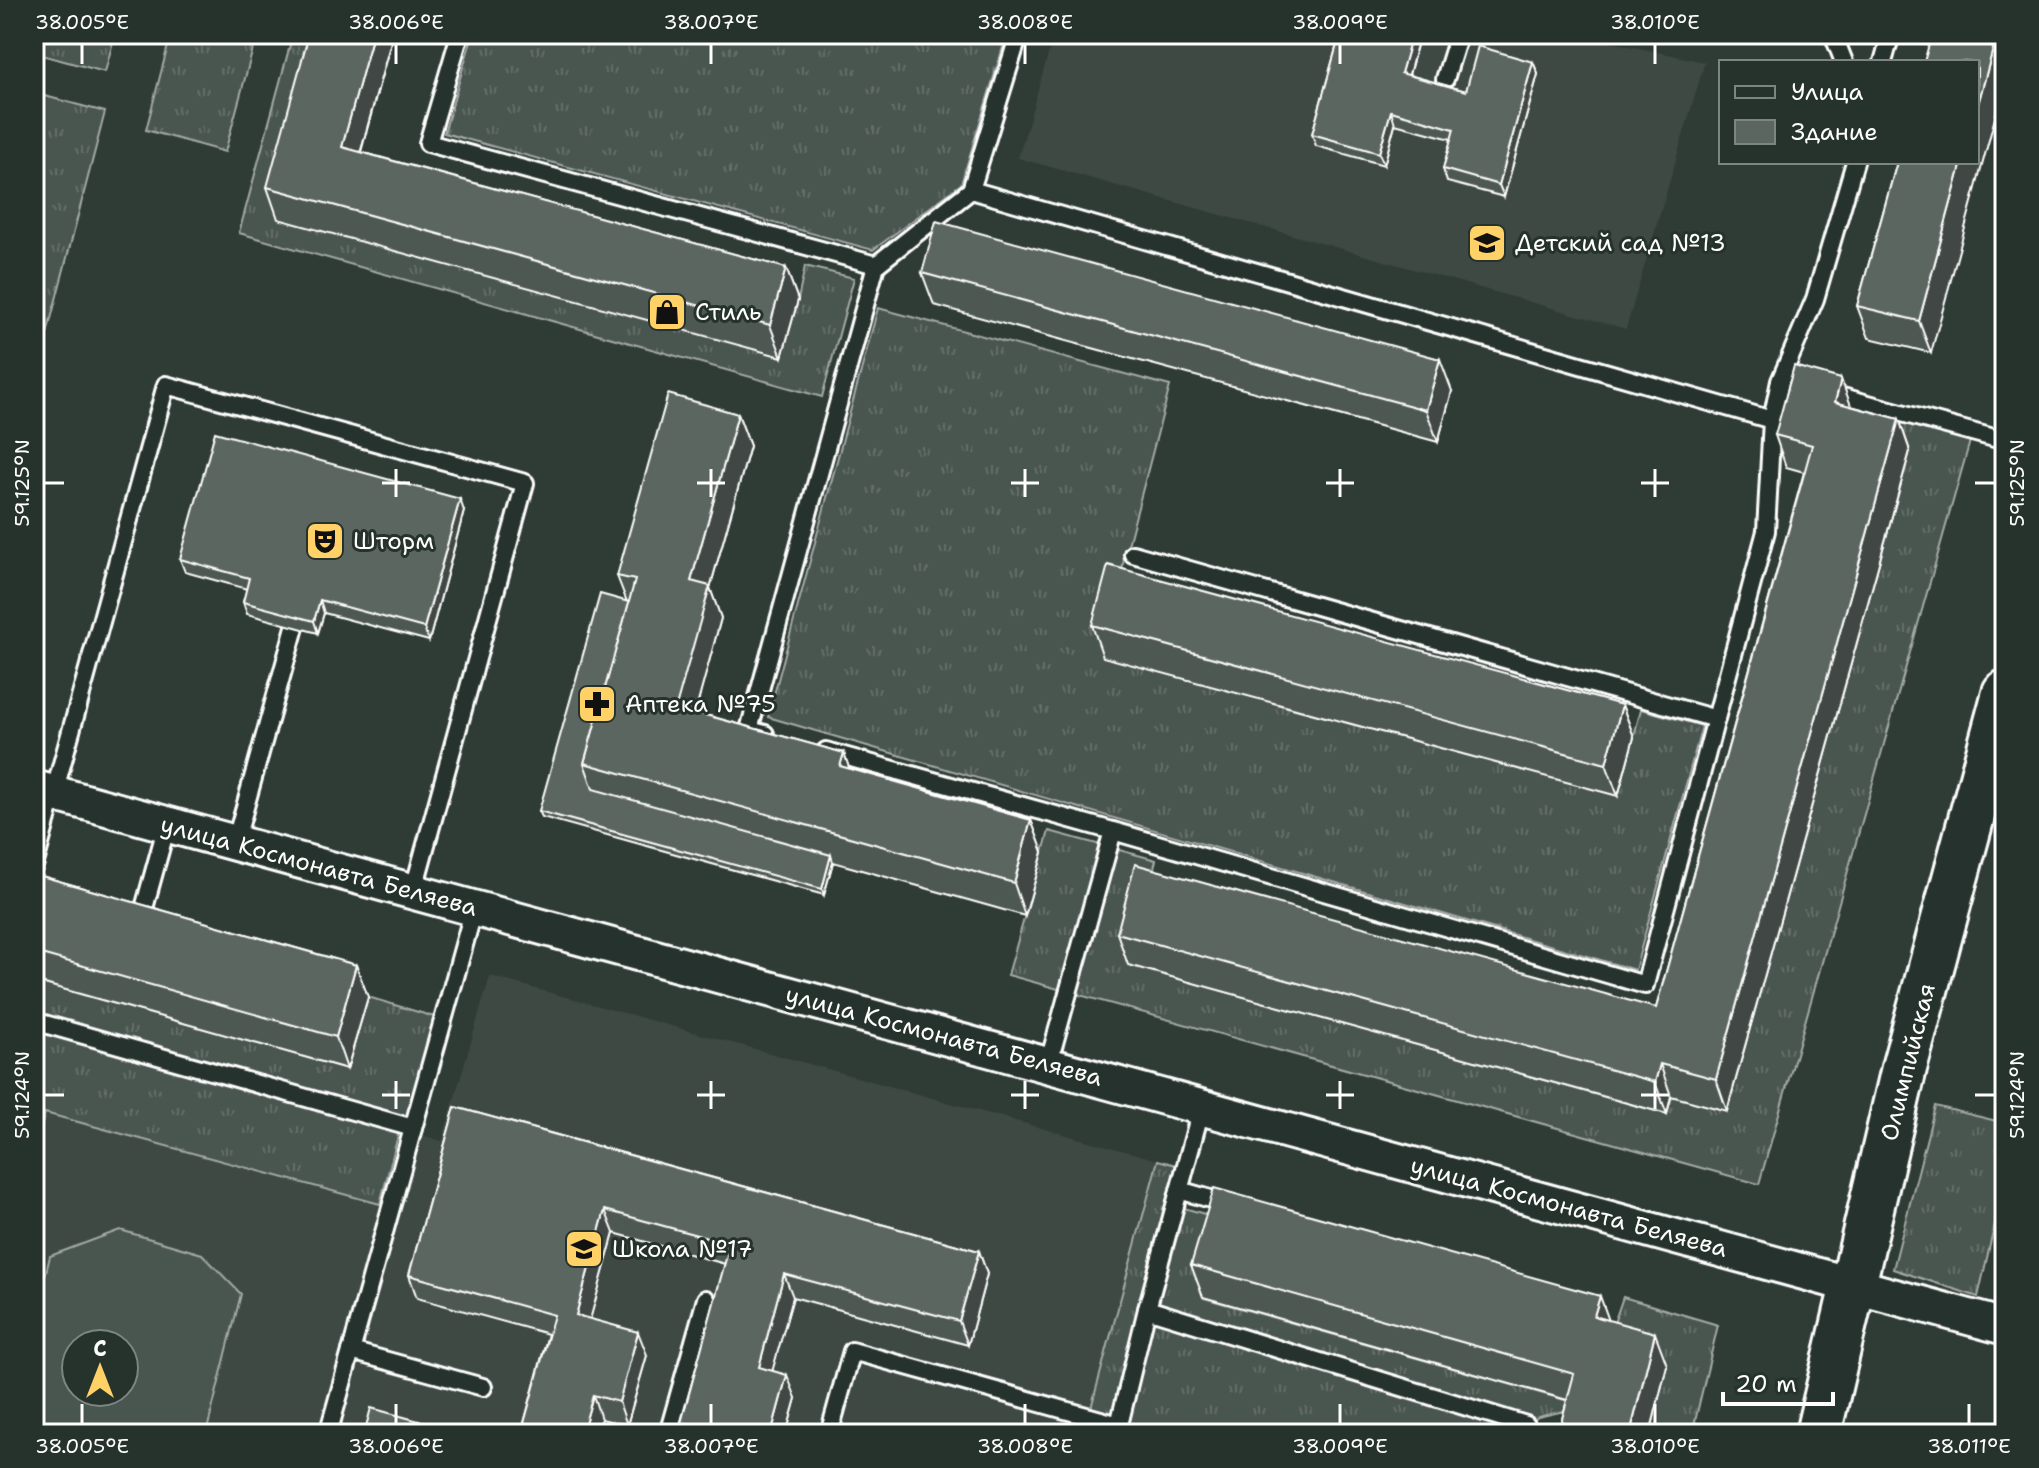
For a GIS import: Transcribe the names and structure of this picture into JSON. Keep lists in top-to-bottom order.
{
  "streets": {
    "main road": ["Олимпийская"],
    "street": ["улица Космонавта Беляева"]
  },
  "crossings": [
    ["улица Космонавта Беляева", "Олимпийская"]
  ],
  "places": {
    "school or university": ["Детский сад №13", "Школа №17"],
    "shop": ["Стиль"],
    "theatre": ["Шторм"],
    "pharmacy": ["Аптека №75"]
  },
  "legend": ["Улица", "Здание"],
  "scale_bar": "20 m",
  "north": "top",
  "coordinates": [
    "38.005°E",
    "38.006°E",
    "38.007°E",
    "38.008°E",
    "38.009°E",
    "38.010°E",
    "59.125°N",
    "59.124°N",
    "38.011°E"
  ]
}
